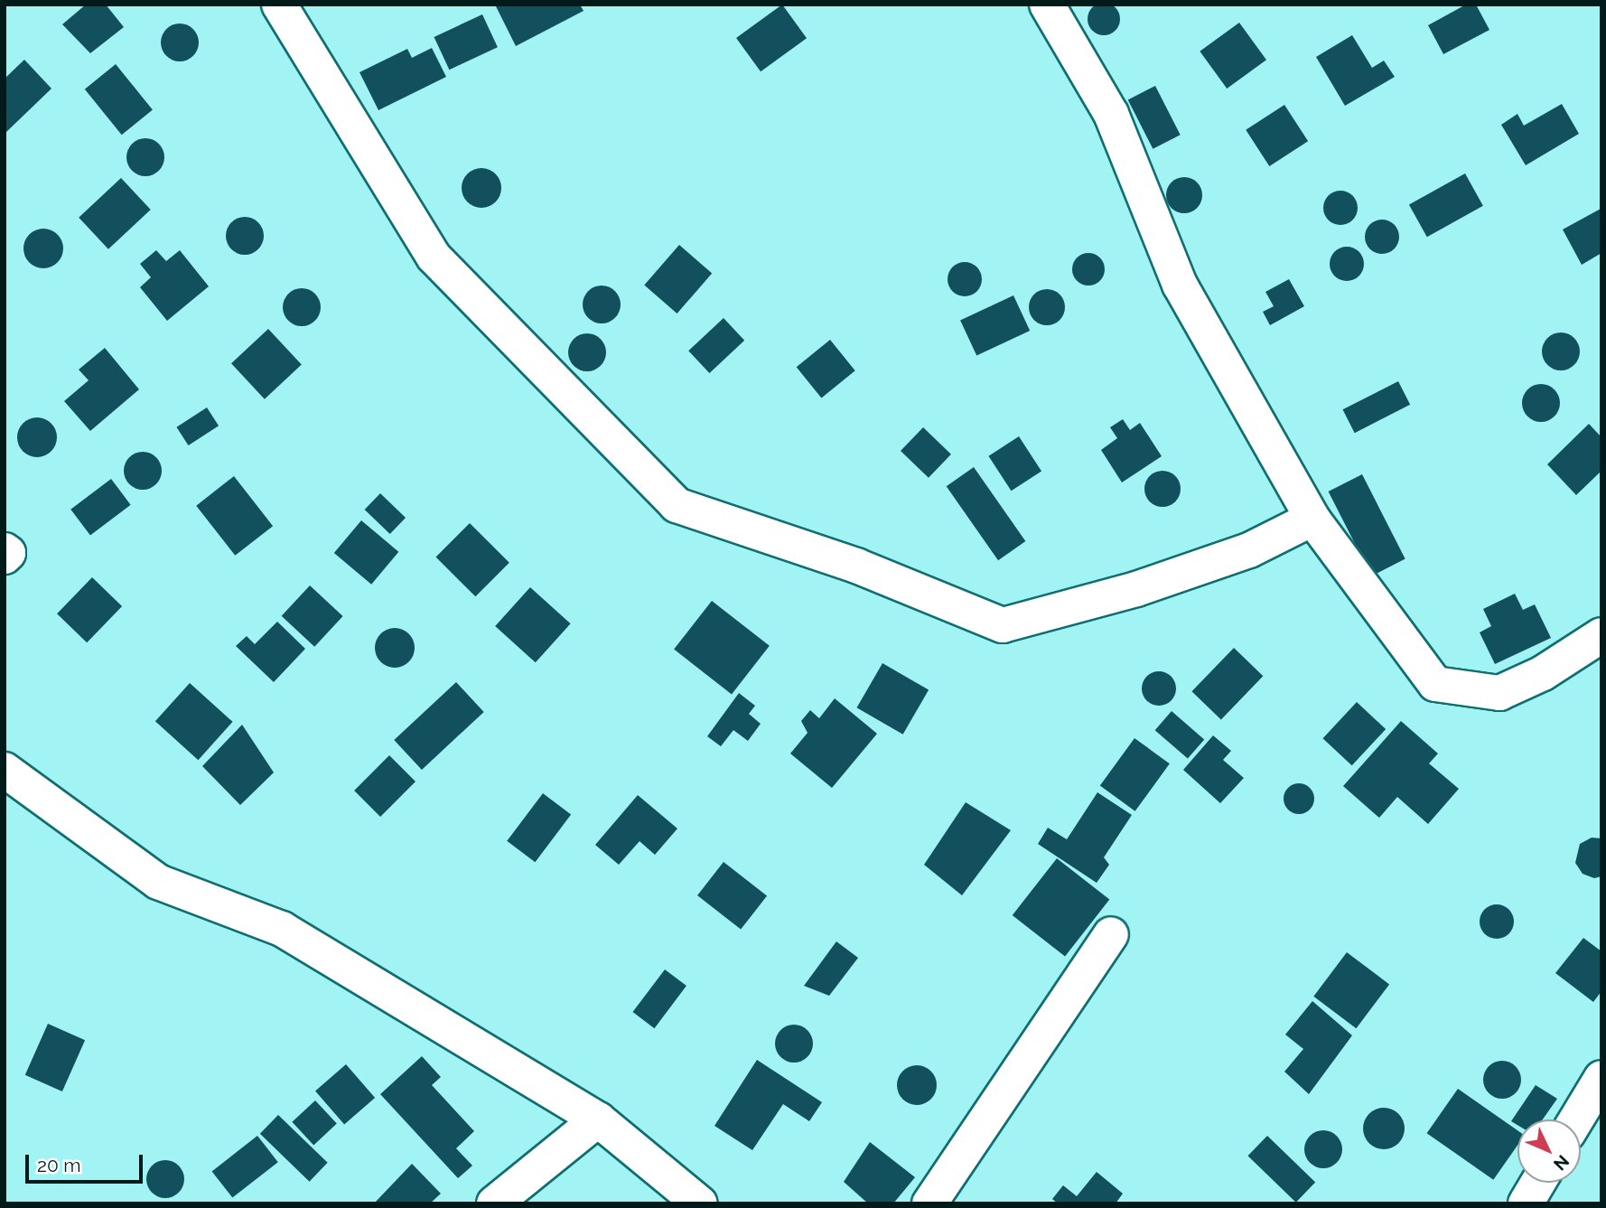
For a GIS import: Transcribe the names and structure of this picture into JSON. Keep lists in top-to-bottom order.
{
  "scale_bar": "20 m",
  "north": "bottom right"
}
